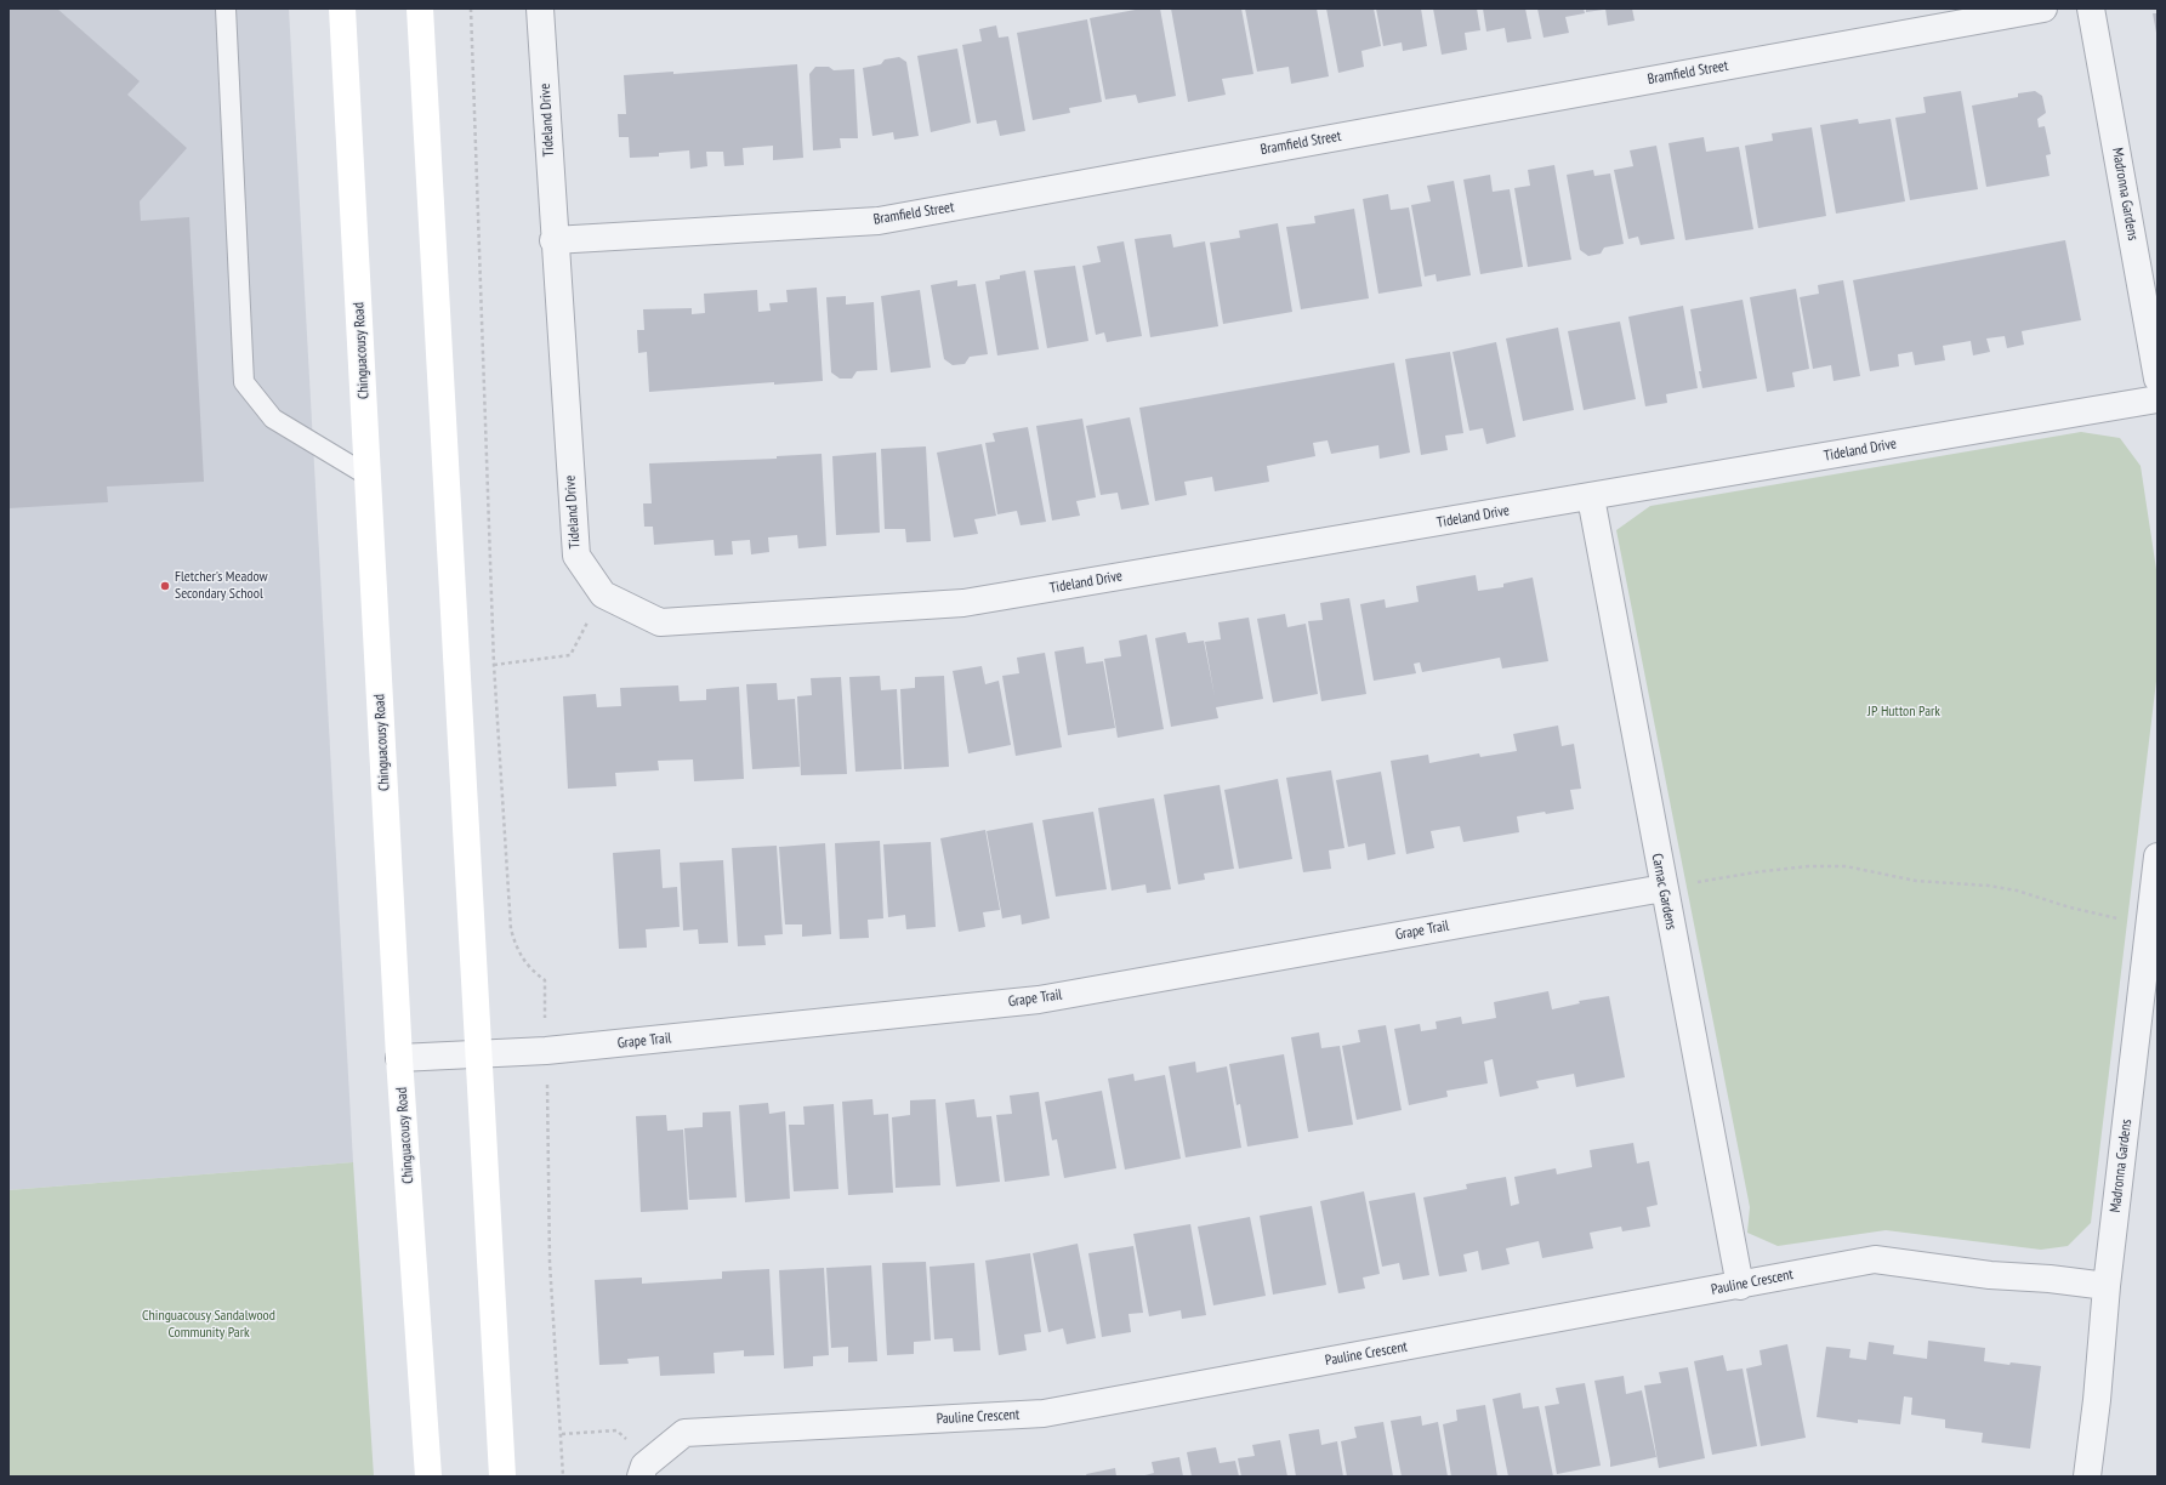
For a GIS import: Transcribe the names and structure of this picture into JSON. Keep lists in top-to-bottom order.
{
  "streets": {
    "main road": ["Chinguacousy Road"],
    "street": [
      "Bramfield Street",
      "Tideland Drive",
      "Madronna Gardens",
      "Carnac Gardens",
      "Grape Trail",
      "Pauline Crescent"
    ]
  },
  "crossings": [
    ["Bramfield Street", "Tideland Drive"],
    ["Tideland Drive", "Carnac Gardens"],
    ["Madronna Gardens", "Pauline Crescent"],
    ["Chinguacousy Road", "Grape Trail"],
    ["Carnac Gardens", "Grape Trail"],
    ["Carnac Gardens", "Pauline Crescent"]
  ],
  "parks": ["JP Hutton Park", "Chinguacousy Sandalwood Community Park"],
  "places": ["Fletcher's Meadow Secondary School"]
}
